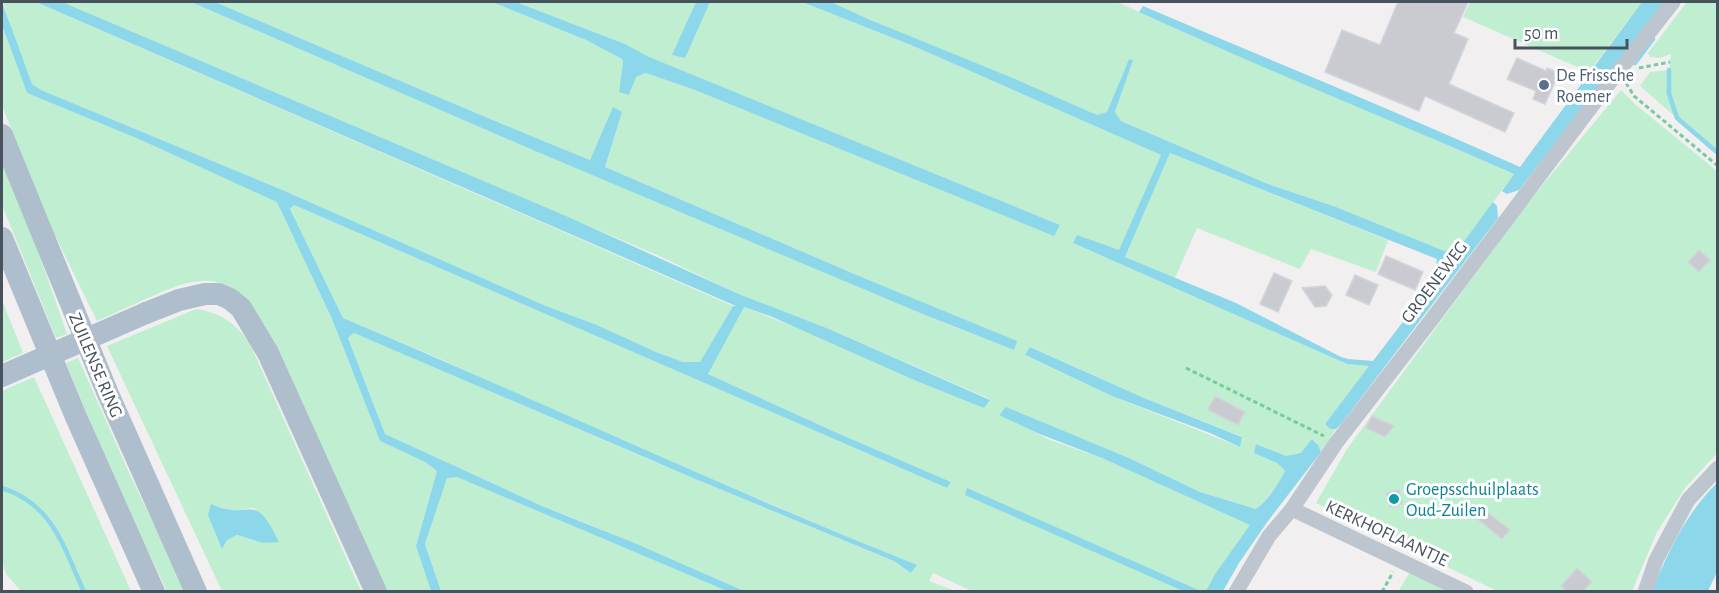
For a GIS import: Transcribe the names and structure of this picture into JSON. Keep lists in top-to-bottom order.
{
  "streets": {
    "main road": ["ZUILENSE RING"],
    "street": ["GROENEWEG", "KERKHOFLAANTJE"]
  },
  "crossings": [
    ["GROENEWEG", "KERKHOFLAANTJE"]
  ],
  "places": ["De Frissche Roemer", "Groepsschuilplaats Oud-Zuilen"],
  "scale_bar": "50 m"
}
